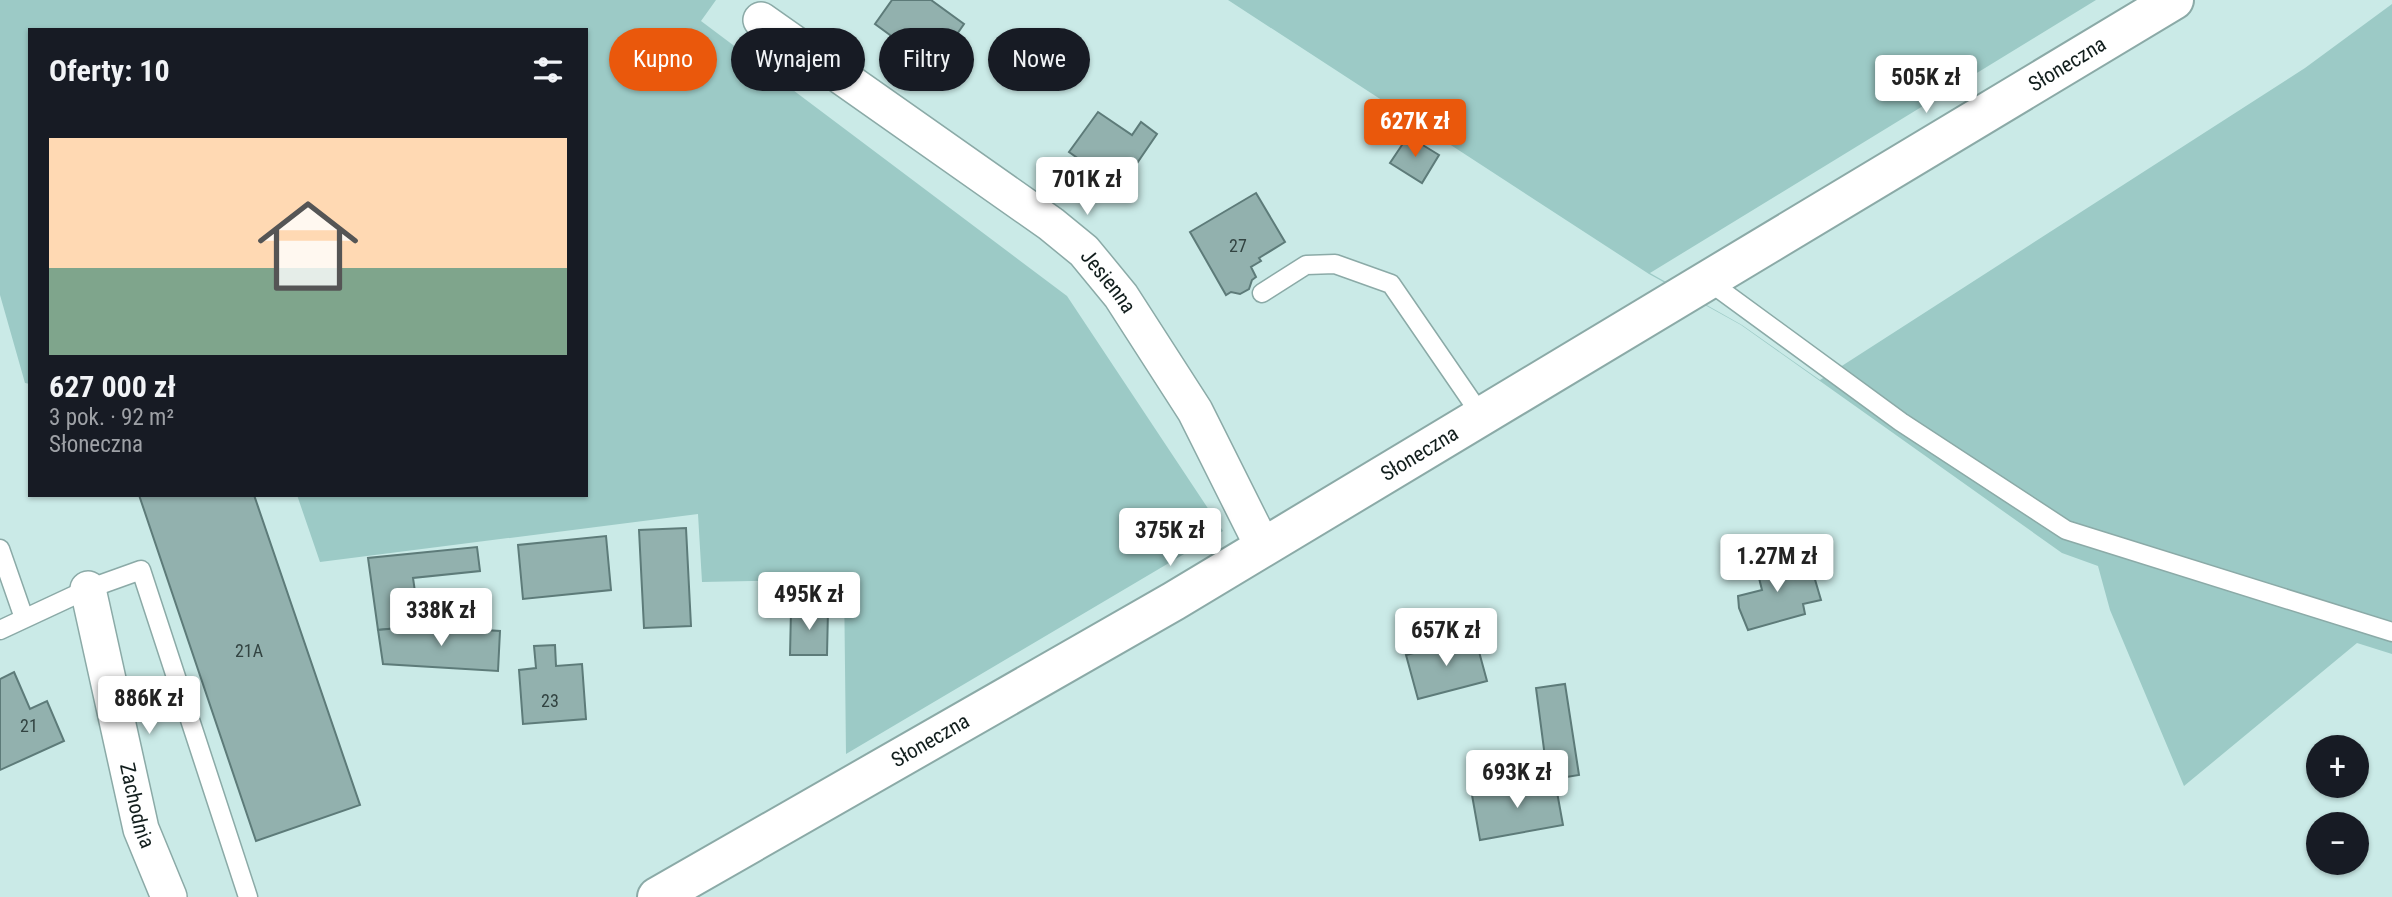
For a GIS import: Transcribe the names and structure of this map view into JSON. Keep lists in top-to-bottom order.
{
  "streets": {
    "street": ["Słoneczna", "Jesienna", "Zachodnia"]
  },
  "crossings": [
    ["Słoneczna", "Jesienna"]
  ],
  "house_numbers": [
    "27",
    "21A",
    "23",
    "21"
  ],
  "page": {
    "chip": [
      "Kupno",
      "Wynajem",
      "Filtry",
      "Nowe"
    ],
    "heading": "Oferty: 10",
    "price": [
      "505K zł",
      "627K zł",
      "701K zł",
      "375K zł",
      "1.27M zł",
      "495K zł",
      "338K zł",
      "657K zł",
      "886K zł",
      "693K zł"
    ],
    "list": [
      {
        "name": "627 000 zł",
        "note": "3 pok. · 92 m² · Słoneczna"
      }
    ],
    "map_buttons": ["+", "−"]
  }
}
